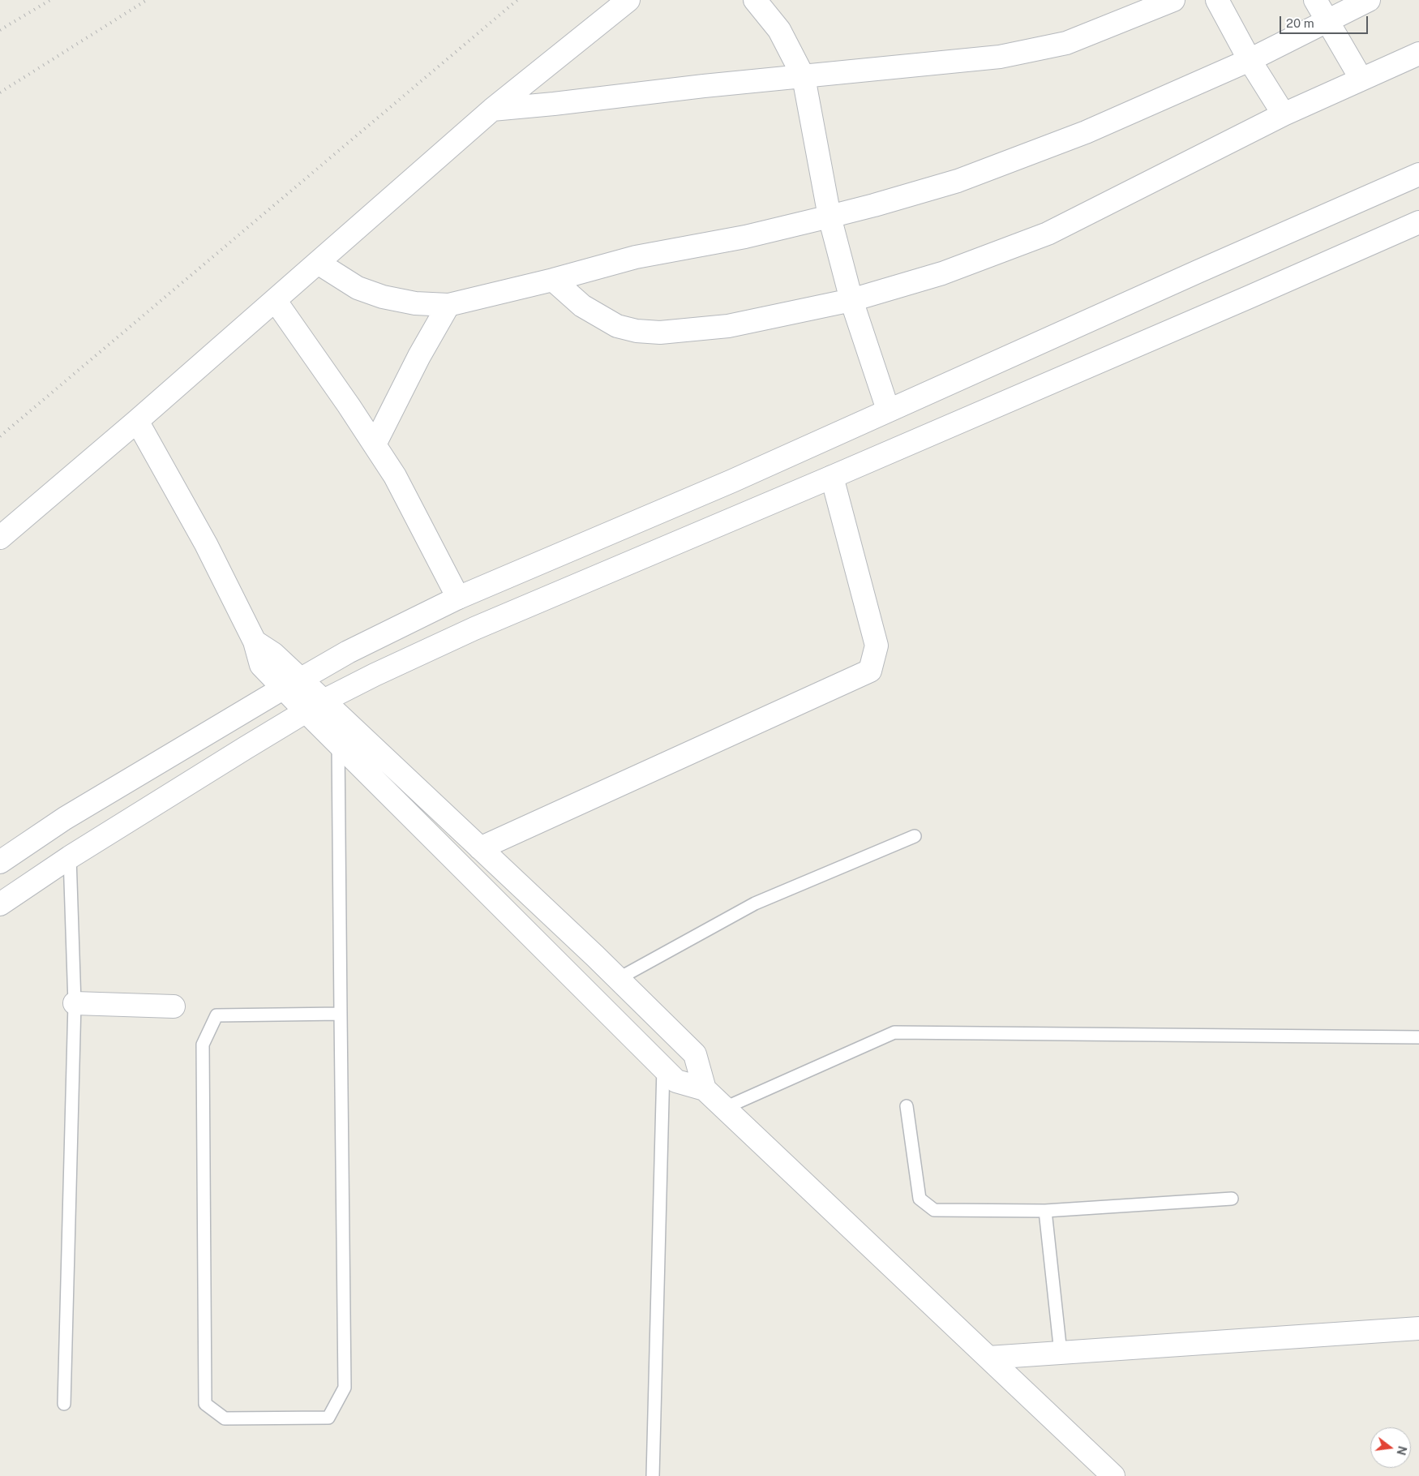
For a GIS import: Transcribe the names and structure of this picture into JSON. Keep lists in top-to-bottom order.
{
  "scale_bar": "20 m",
  "north": "right"
}
